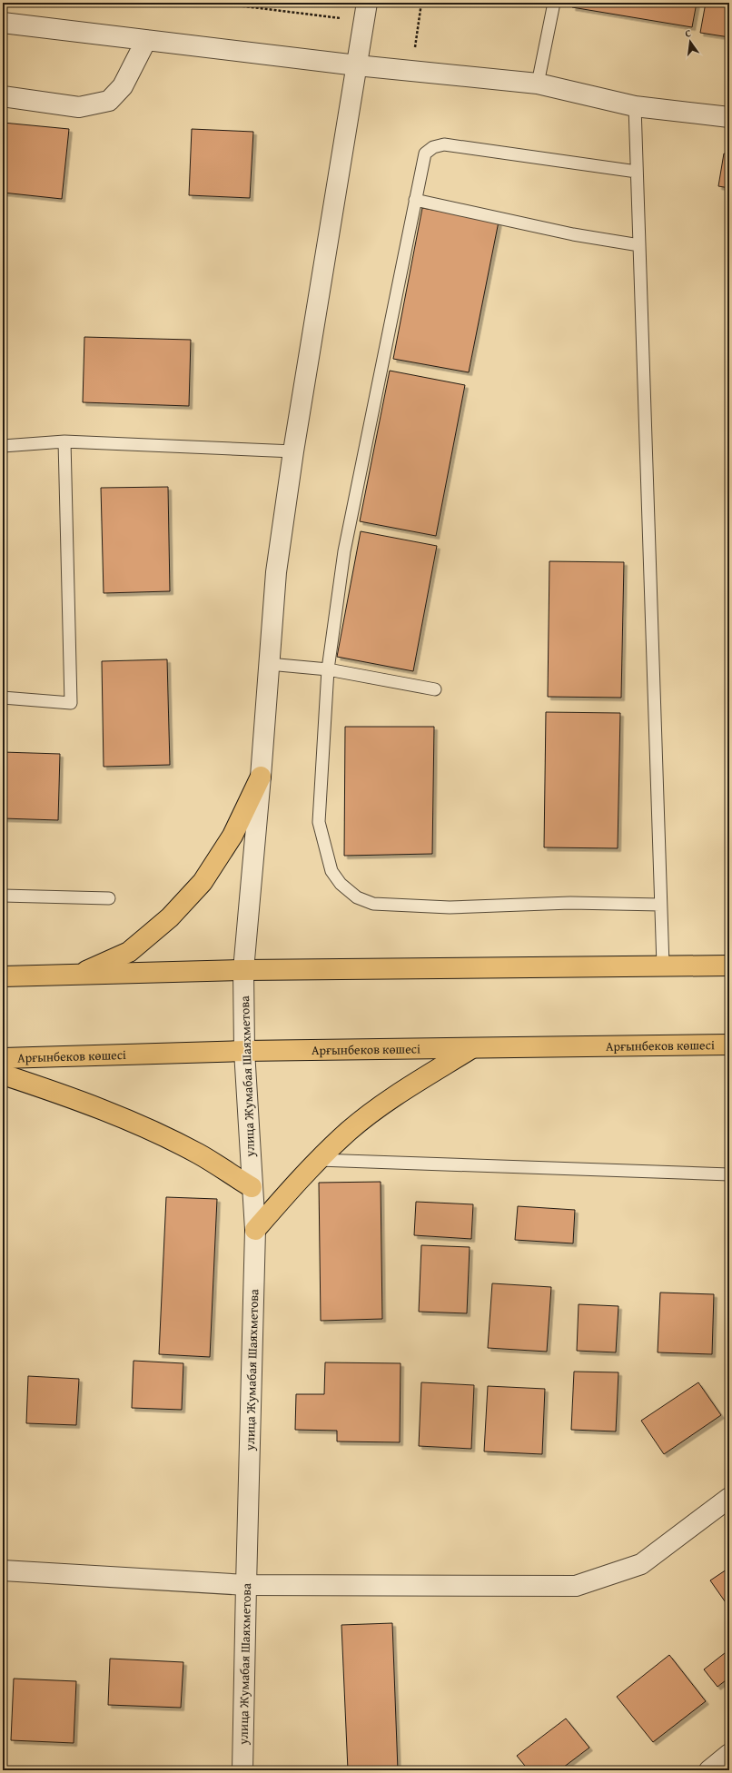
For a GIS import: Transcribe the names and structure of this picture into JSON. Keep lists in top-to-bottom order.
{
  "streets": {
    "main road": ["Арғынбеков көшесі"],
    "street": ["улица Жумабая Шаяхметова"]
  },
  "crossings": [
    ["Арғынбеков көшесі", "улица Жумабая Шаяхметова"]
  ],
  "north": "top"
}
